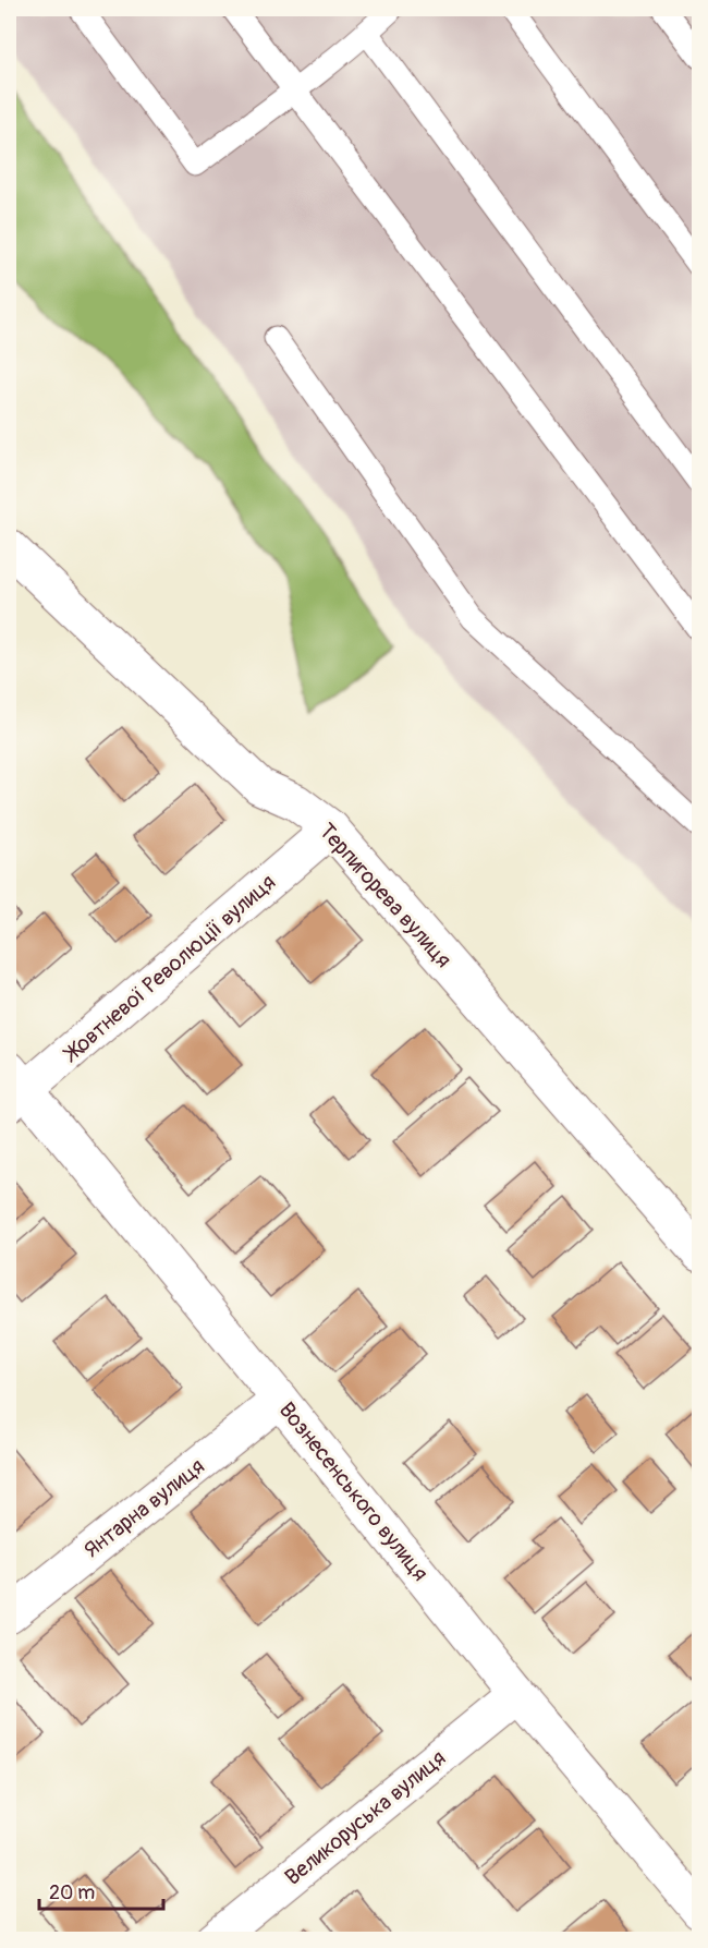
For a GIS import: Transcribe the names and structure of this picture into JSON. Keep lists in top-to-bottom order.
{
  "streets": {
    "street": [
      "Терпигорева вулиця",
      "Жовтневої Революції вулиця",
      "Вознесенського вулиця",
      "Янтарна вулиця",
      "Великоруська вулиця"
    ]
  },
  "crossings": [
    ["Терпигорева вулиця", "Жовтневої Революції вулиця"],
    ["Жовтневої Революції вулиця", "Вознесенського вулиця"],
    ["Вознесенського вулиця", "Янтарна вулиця"],
    ["Вознесенського вулиця", "Великоруська вулиця"]
  ],
  "scale_bar": "20 m"
}
